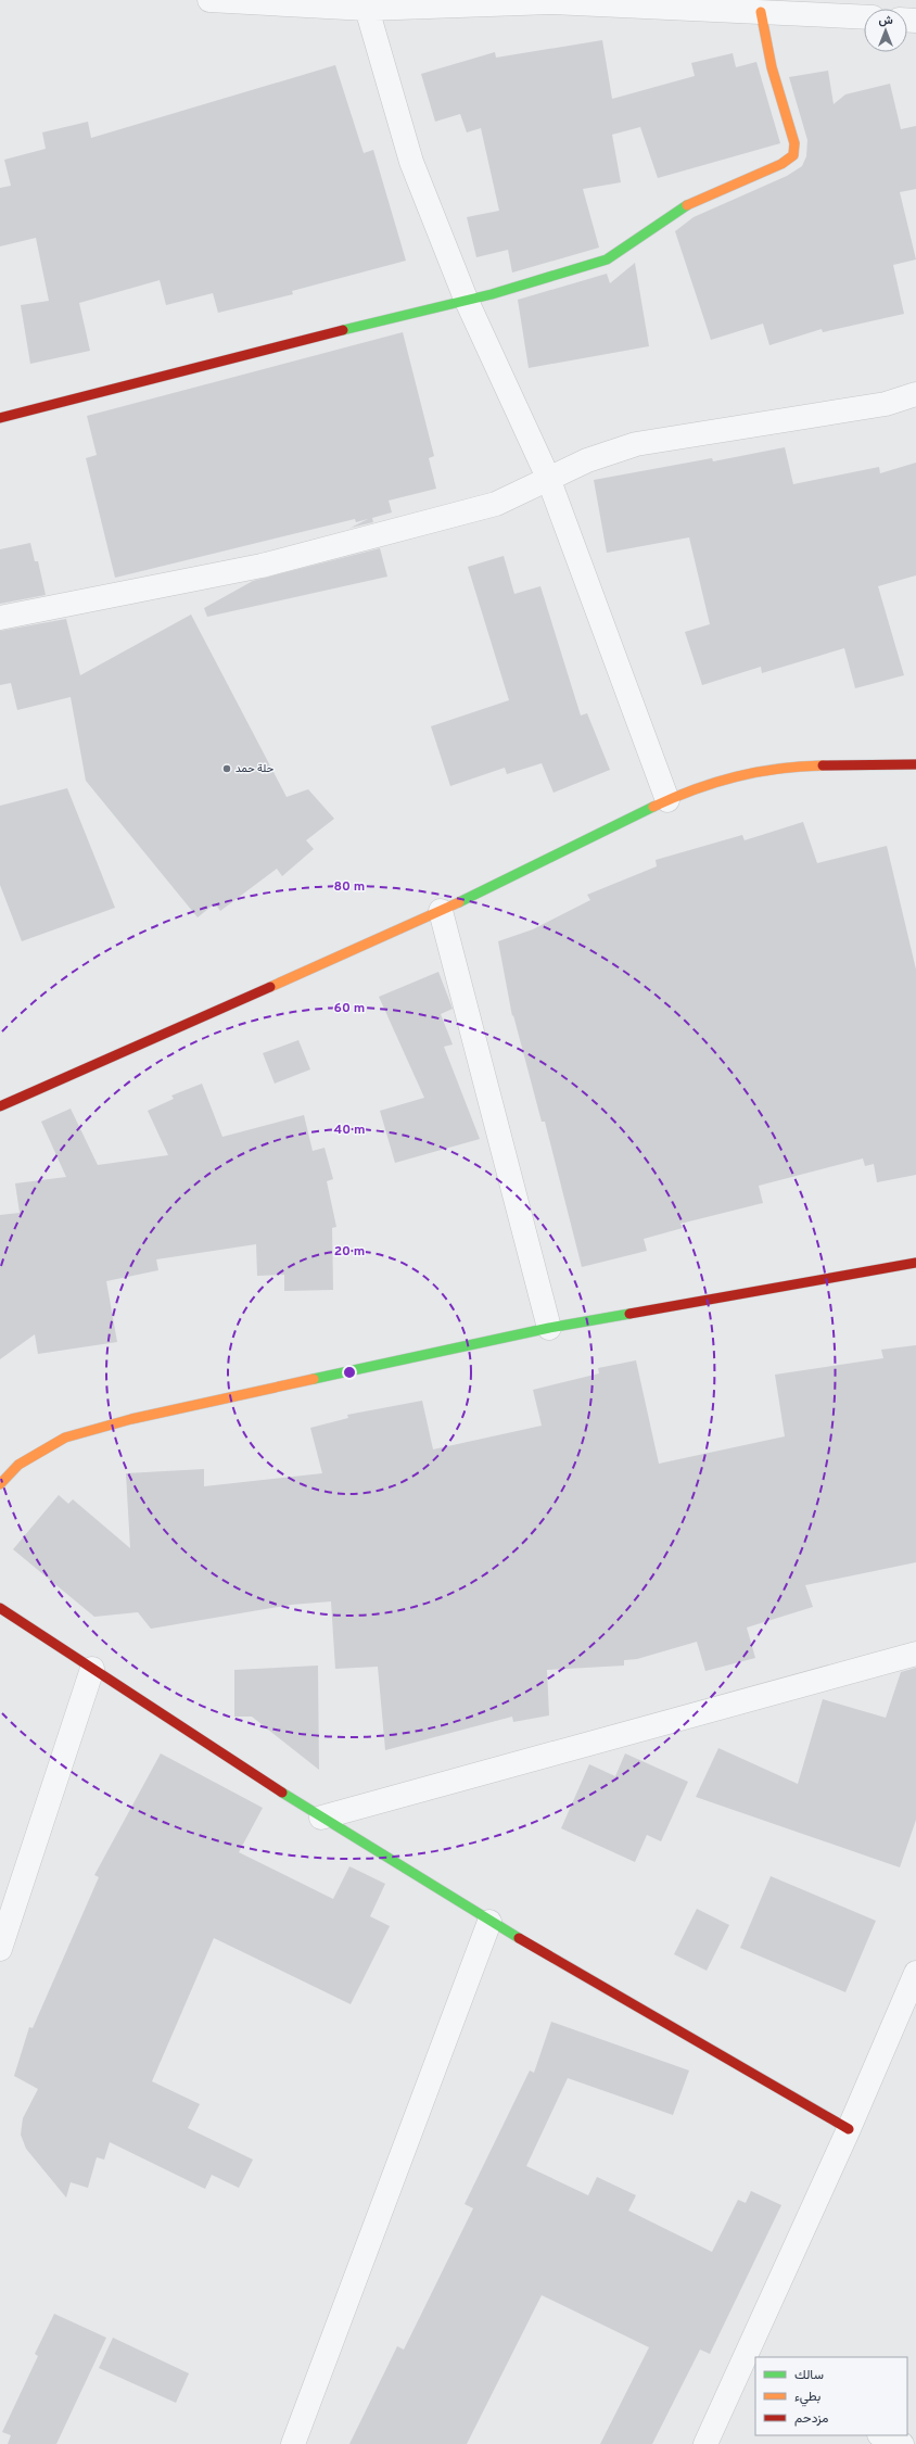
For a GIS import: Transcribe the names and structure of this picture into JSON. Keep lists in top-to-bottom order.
{
  "places": ["حلة حمد"],
  "legend": ["سالك", "بطيء", "مزدحم"],
  "north": "top",
  "rings": [
    "80 m",
    "60 m",
    "40 m",
    "20 m"
  ]
}
